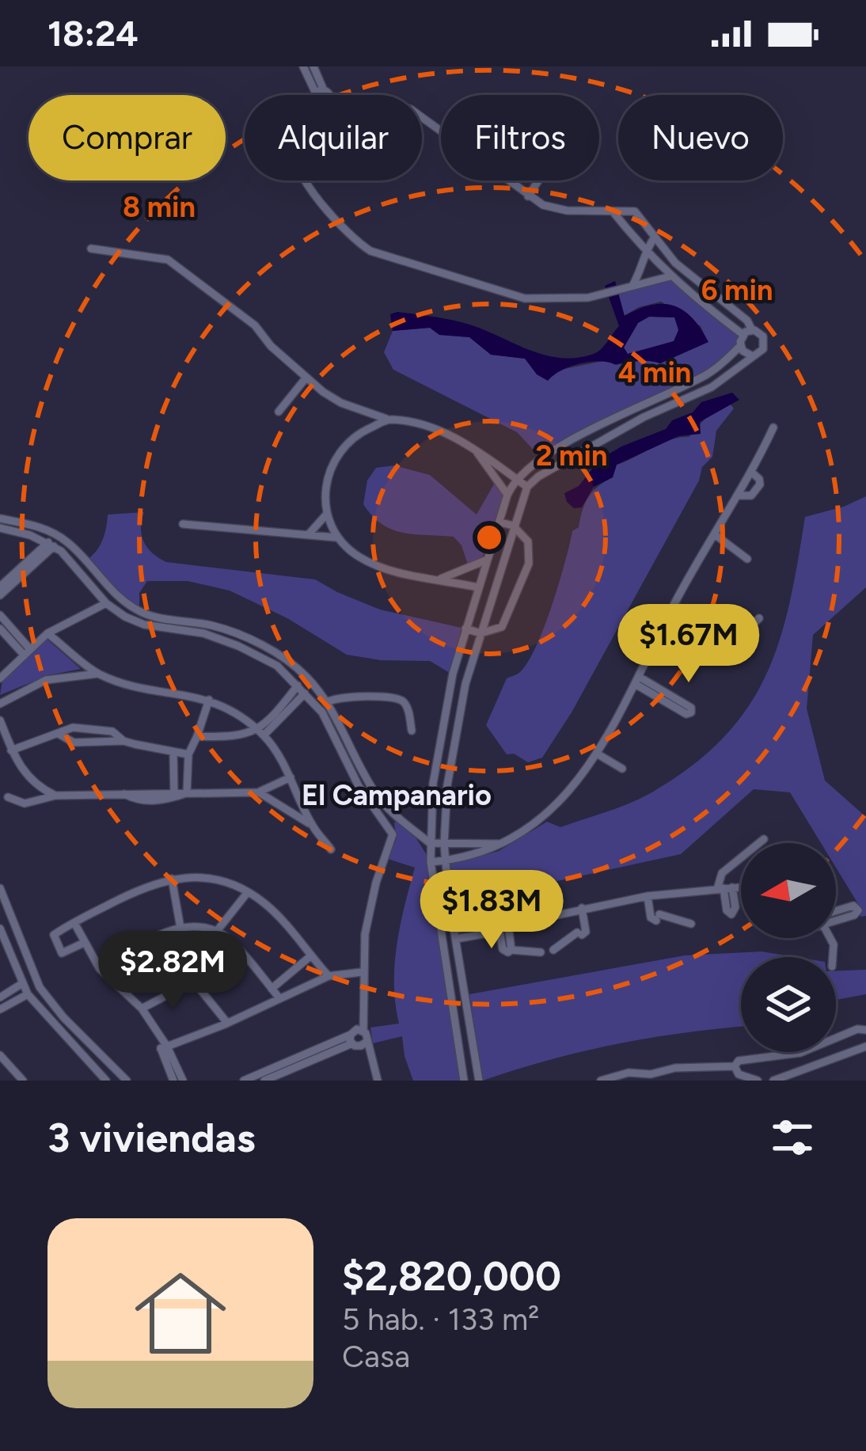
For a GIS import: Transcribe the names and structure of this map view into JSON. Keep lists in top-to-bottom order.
{
  "districts": ["El Campanario"],
  "north": "left",
  "page": {
    "status": "18:24",
    "chip": [
      "Comprar",
      "Alquilar",
      "Filtros",
      "Nuevo"
    ],
    "price": ["$1.67M", "$1.83M", "$2.82M"],
    "heading": "3 viviendas",
    "list": [
      {
        "name": "$2,820,000",
        "note": "5 hab. · 133 m² · Casa"
      }
    ]
  },
  "rings": [
    "8 min",
    "6 min",
    "4 min",
    "2 min"
  ]
}
